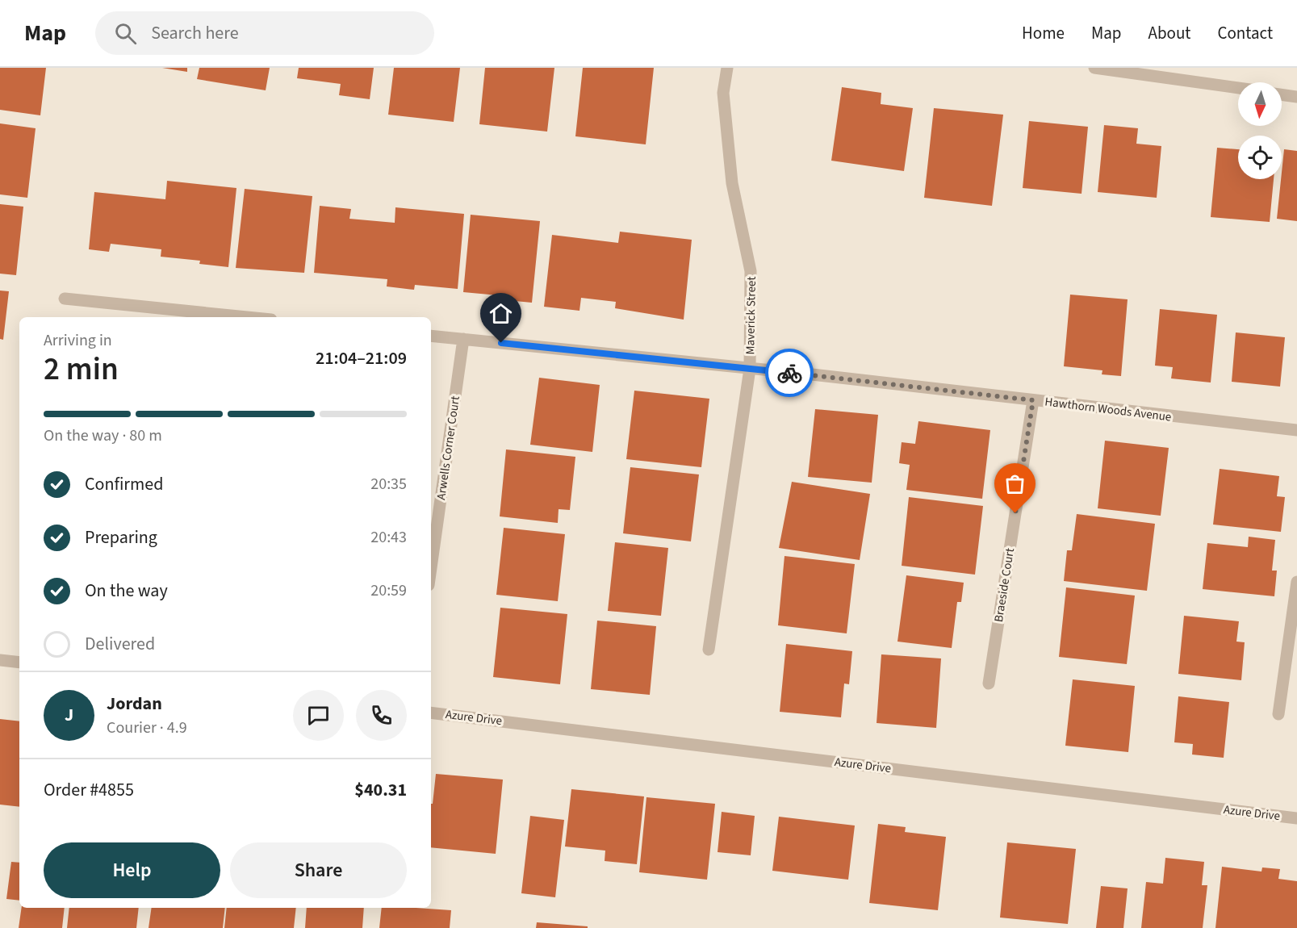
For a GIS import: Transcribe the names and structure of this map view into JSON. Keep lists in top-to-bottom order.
{
  "streets": {
    "street": [
      "Maverick Street",
      "Hawthorn Woods Avenue",
      "Arwells Corner Court",
      "Braeside Court",
      "Azure Drive"
    ]
  },
  "crossings": [
    ["Maverick Street", "Hawthorn Woods Avenue"],
    ["Hawthorn Woods Avenue", "Arwells Corner Court"],
    ["Hawthorn Woods Avenue", "Braeside Court"]
  ],
  "north": "bottom",
  "page": {
    "header": "Map",
    "search": "Search here",
    "nav": [
      "Home",
      "Map",
      "About",
      "Contact"
    ],
    "heading": ["2 min", "Arriving in", "21:04–21:09"],
    "panel": [
      "Jordan",
      "Courier · 4.9",
      "Order #4855",
      "$40.31"
    ],
    "bar": "On the way · 80 m",
    "list": [
      ["Confirmed", "20:35"],
      ["Preparing", "20:43"],
      ["On the way", "20:59"],
      "Delivered"
    ],
    "round": "J",
    "buttons": ["Help", "Share"]
  }
}
